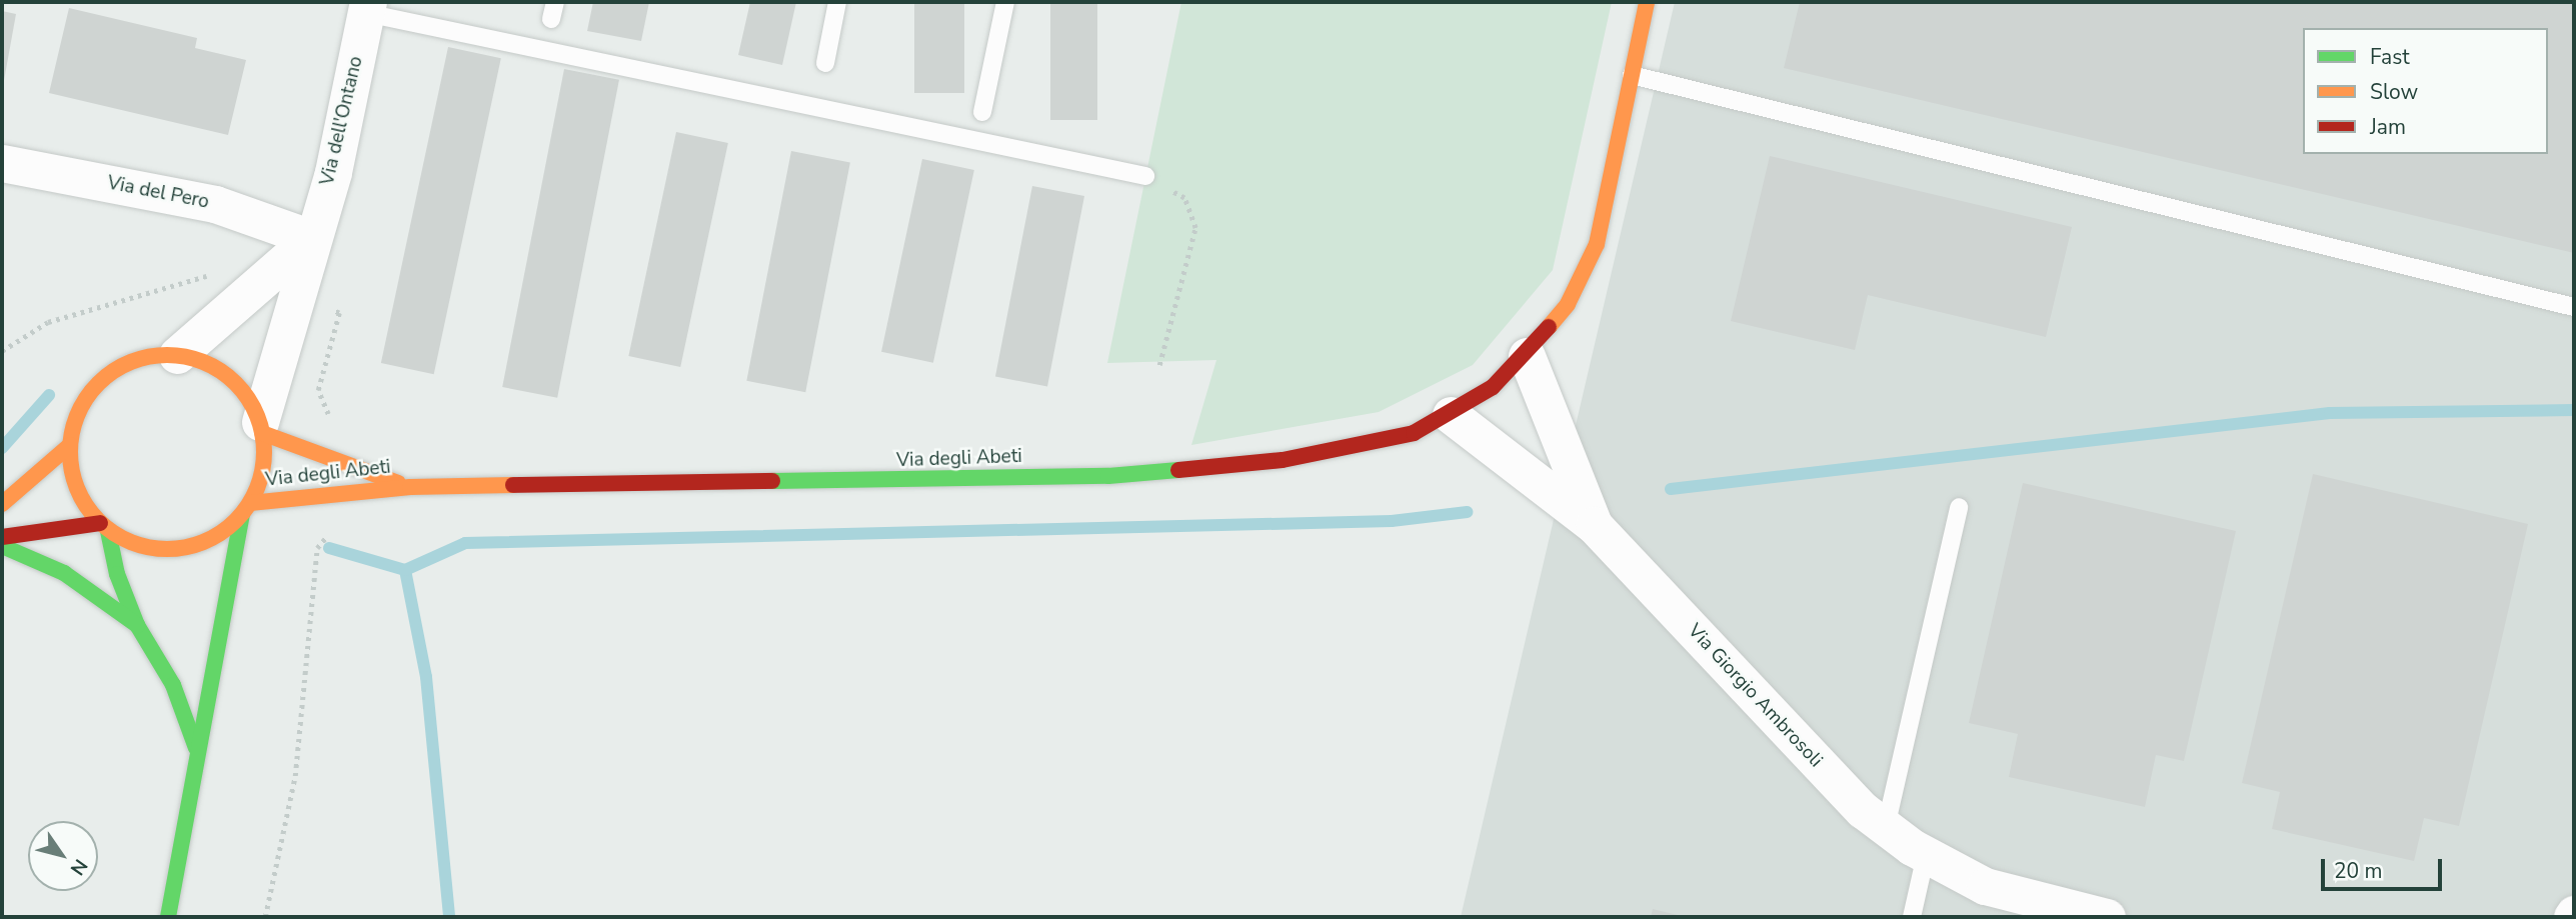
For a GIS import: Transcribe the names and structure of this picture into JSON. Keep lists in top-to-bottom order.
{
  "streets": {
    "street": [
      "Via dell'Ontano",
      "Via del Pero",
      "Via degli Abeti",
      "Via Giorgio Ambrosoli"
    ]
  },
  "crossings": [
    ["Via dell'Ontano", "Via del Pero"],
    ["Via dell'Ontano", "Via degli Abeti"],
    ["Via degli Abeti", "Via Giorgio Ambrosoli"]
  ],
  "legend": ["Fast", "Slow", "Jam"],
  "scale_bar": "20 m",
  "north": "bottom right"
}
